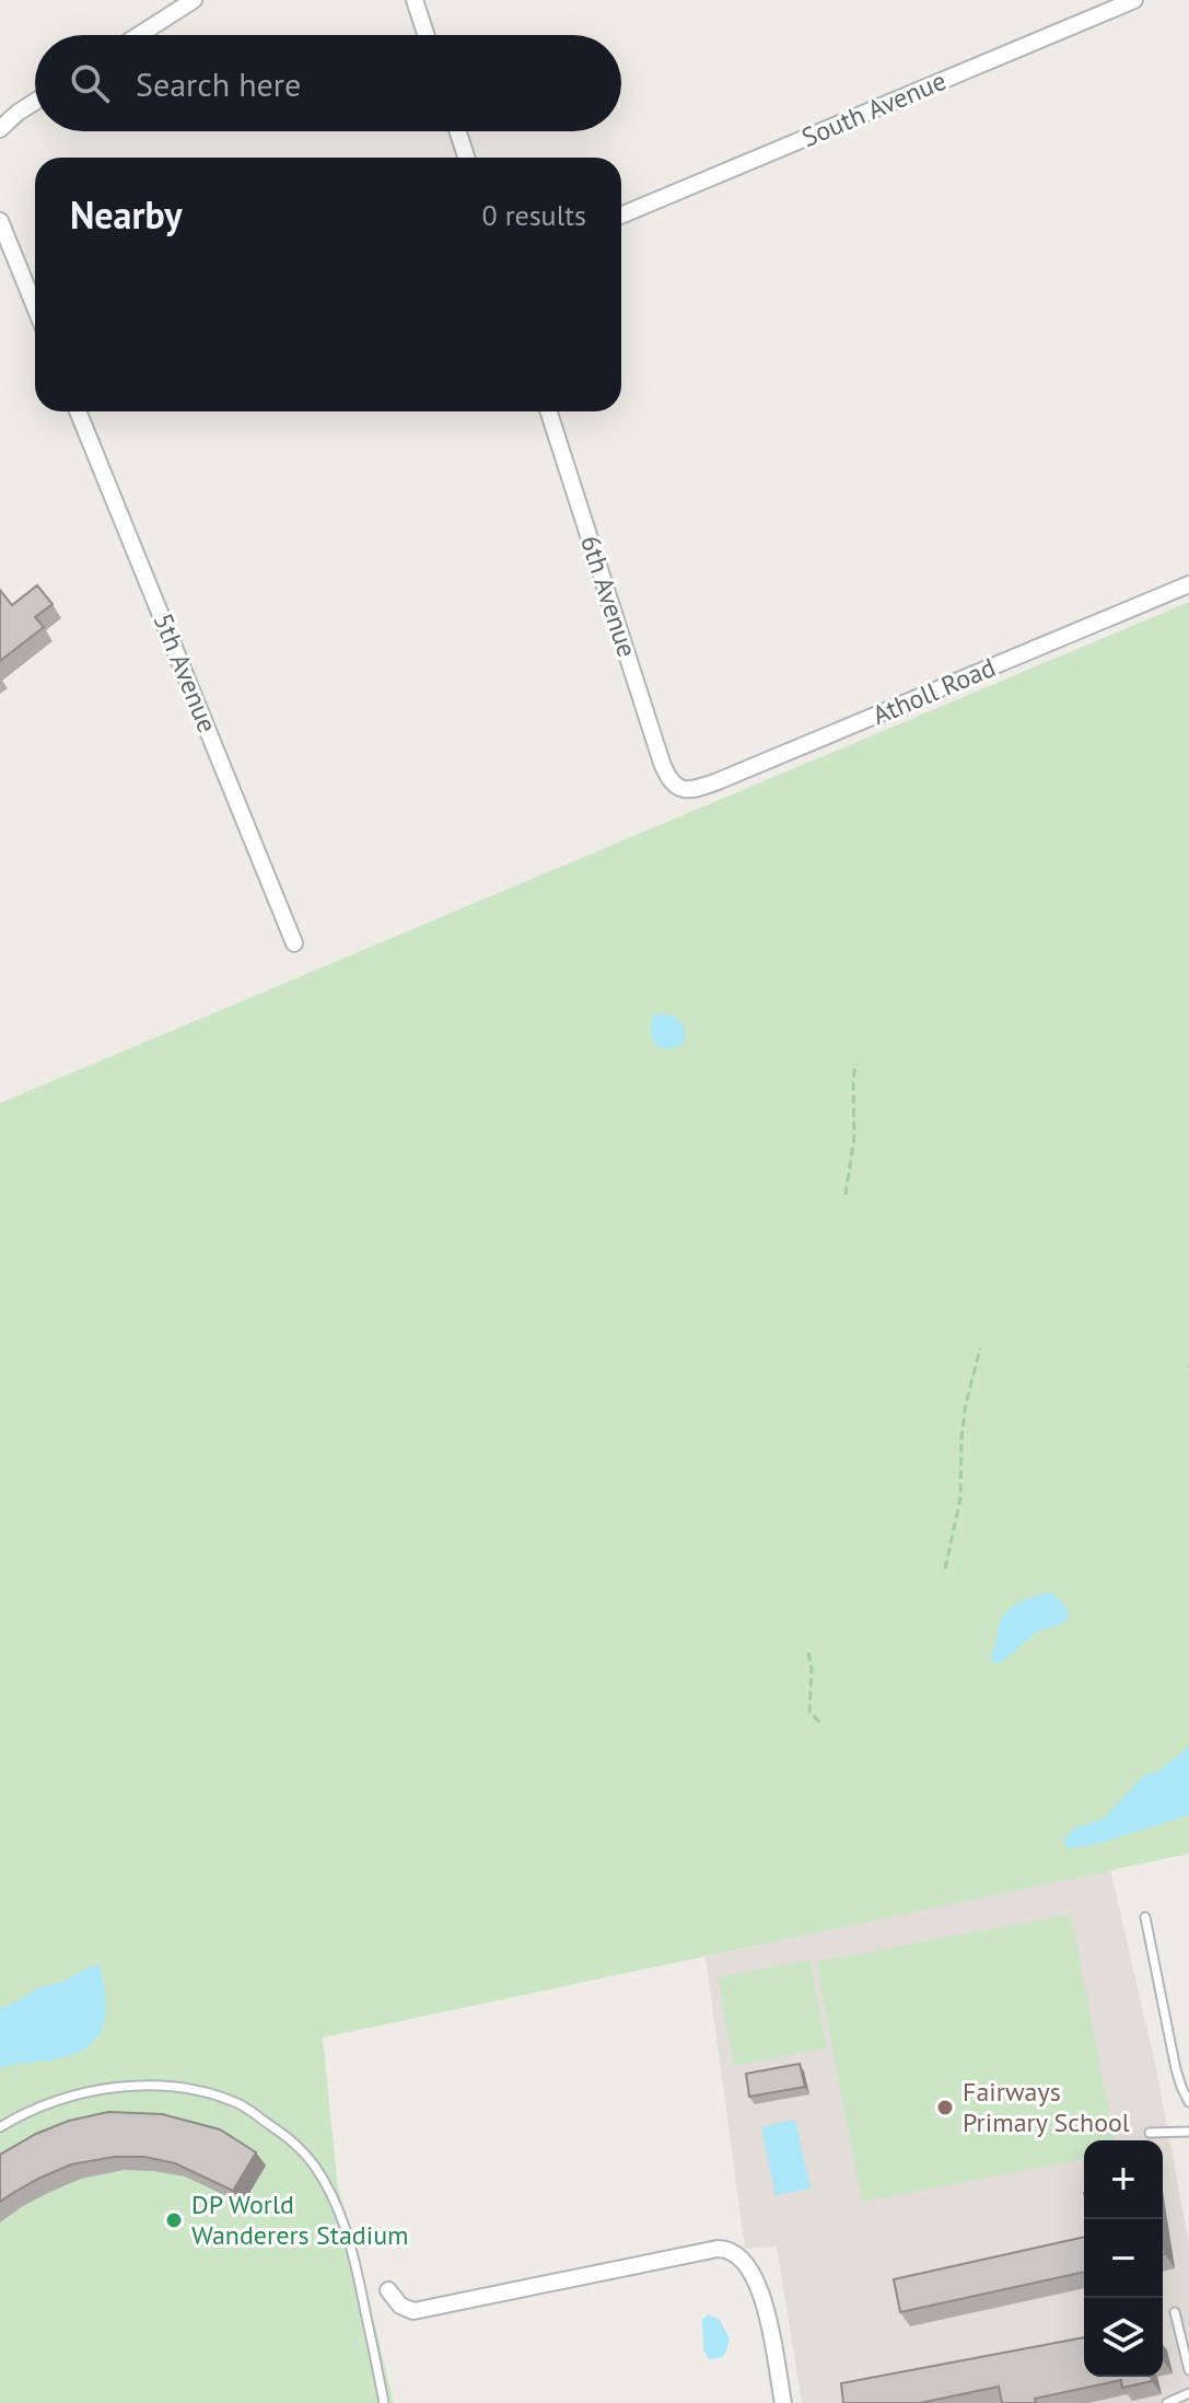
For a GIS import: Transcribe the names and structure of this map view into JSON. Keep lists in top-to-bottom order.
{
  "streets": {
    "street": [
      "South Avenue",
      "6th Avenue",
      "5th Avenue",
      "Atholl Road"
    ]
  },
  "crossings": [
    ["6th Avenue", "Atholl Road"]
  ],
  "places": ["Fairways Primary School", "DP World Wanderers Stadium"],
  "page": {
    "search": "Search here",
    "heading": ["Nearby", "0 results"],
    "map_buttons": ["+", "−"]
  }
}
